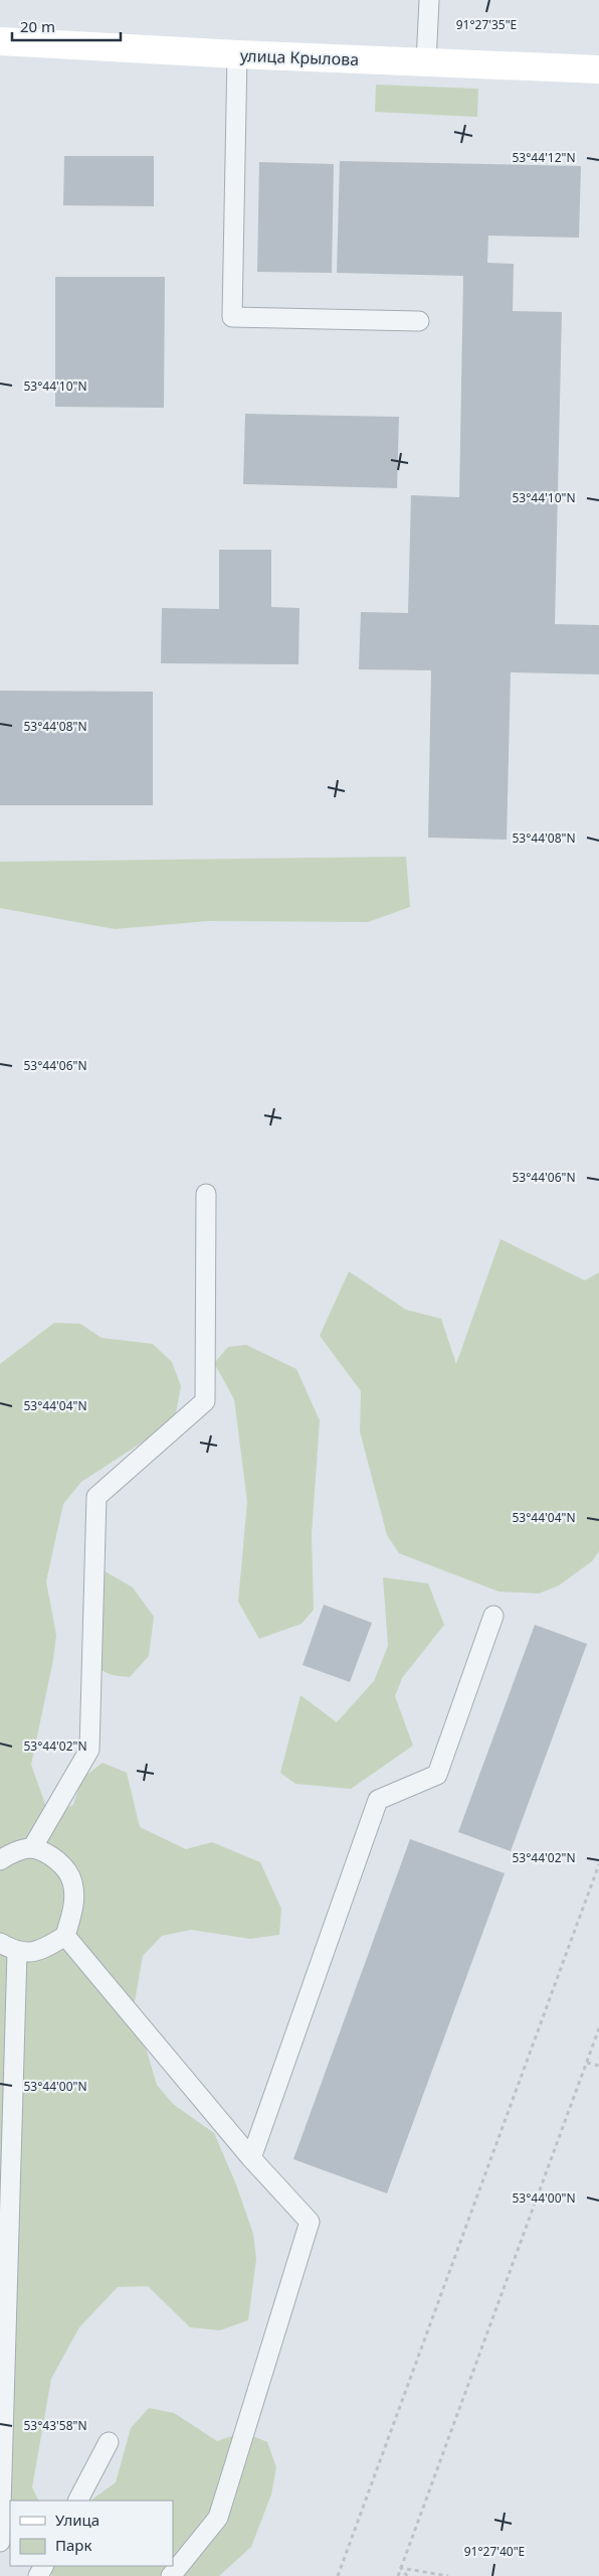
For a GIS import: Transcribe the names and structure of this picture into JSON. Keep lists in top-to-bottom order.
{
  "streets": {
    "street": ["улица Крылова"]
  },
  "legend": ["Улица", "Парк"],
  "scale_bar": "20 m",
  "coordinates": [
    "91°27'35\"E",
    "53°44'12\"N",
    "53°44'10\"N",
    "53°44'08\"N",
    "53°44'06\"N",
    "53°44'04\"N",
    "53°44'02\"N",
    "53°44'00\"N",
    "53°43'58\"N",
    "91°27'40\"E"
  ]
}
